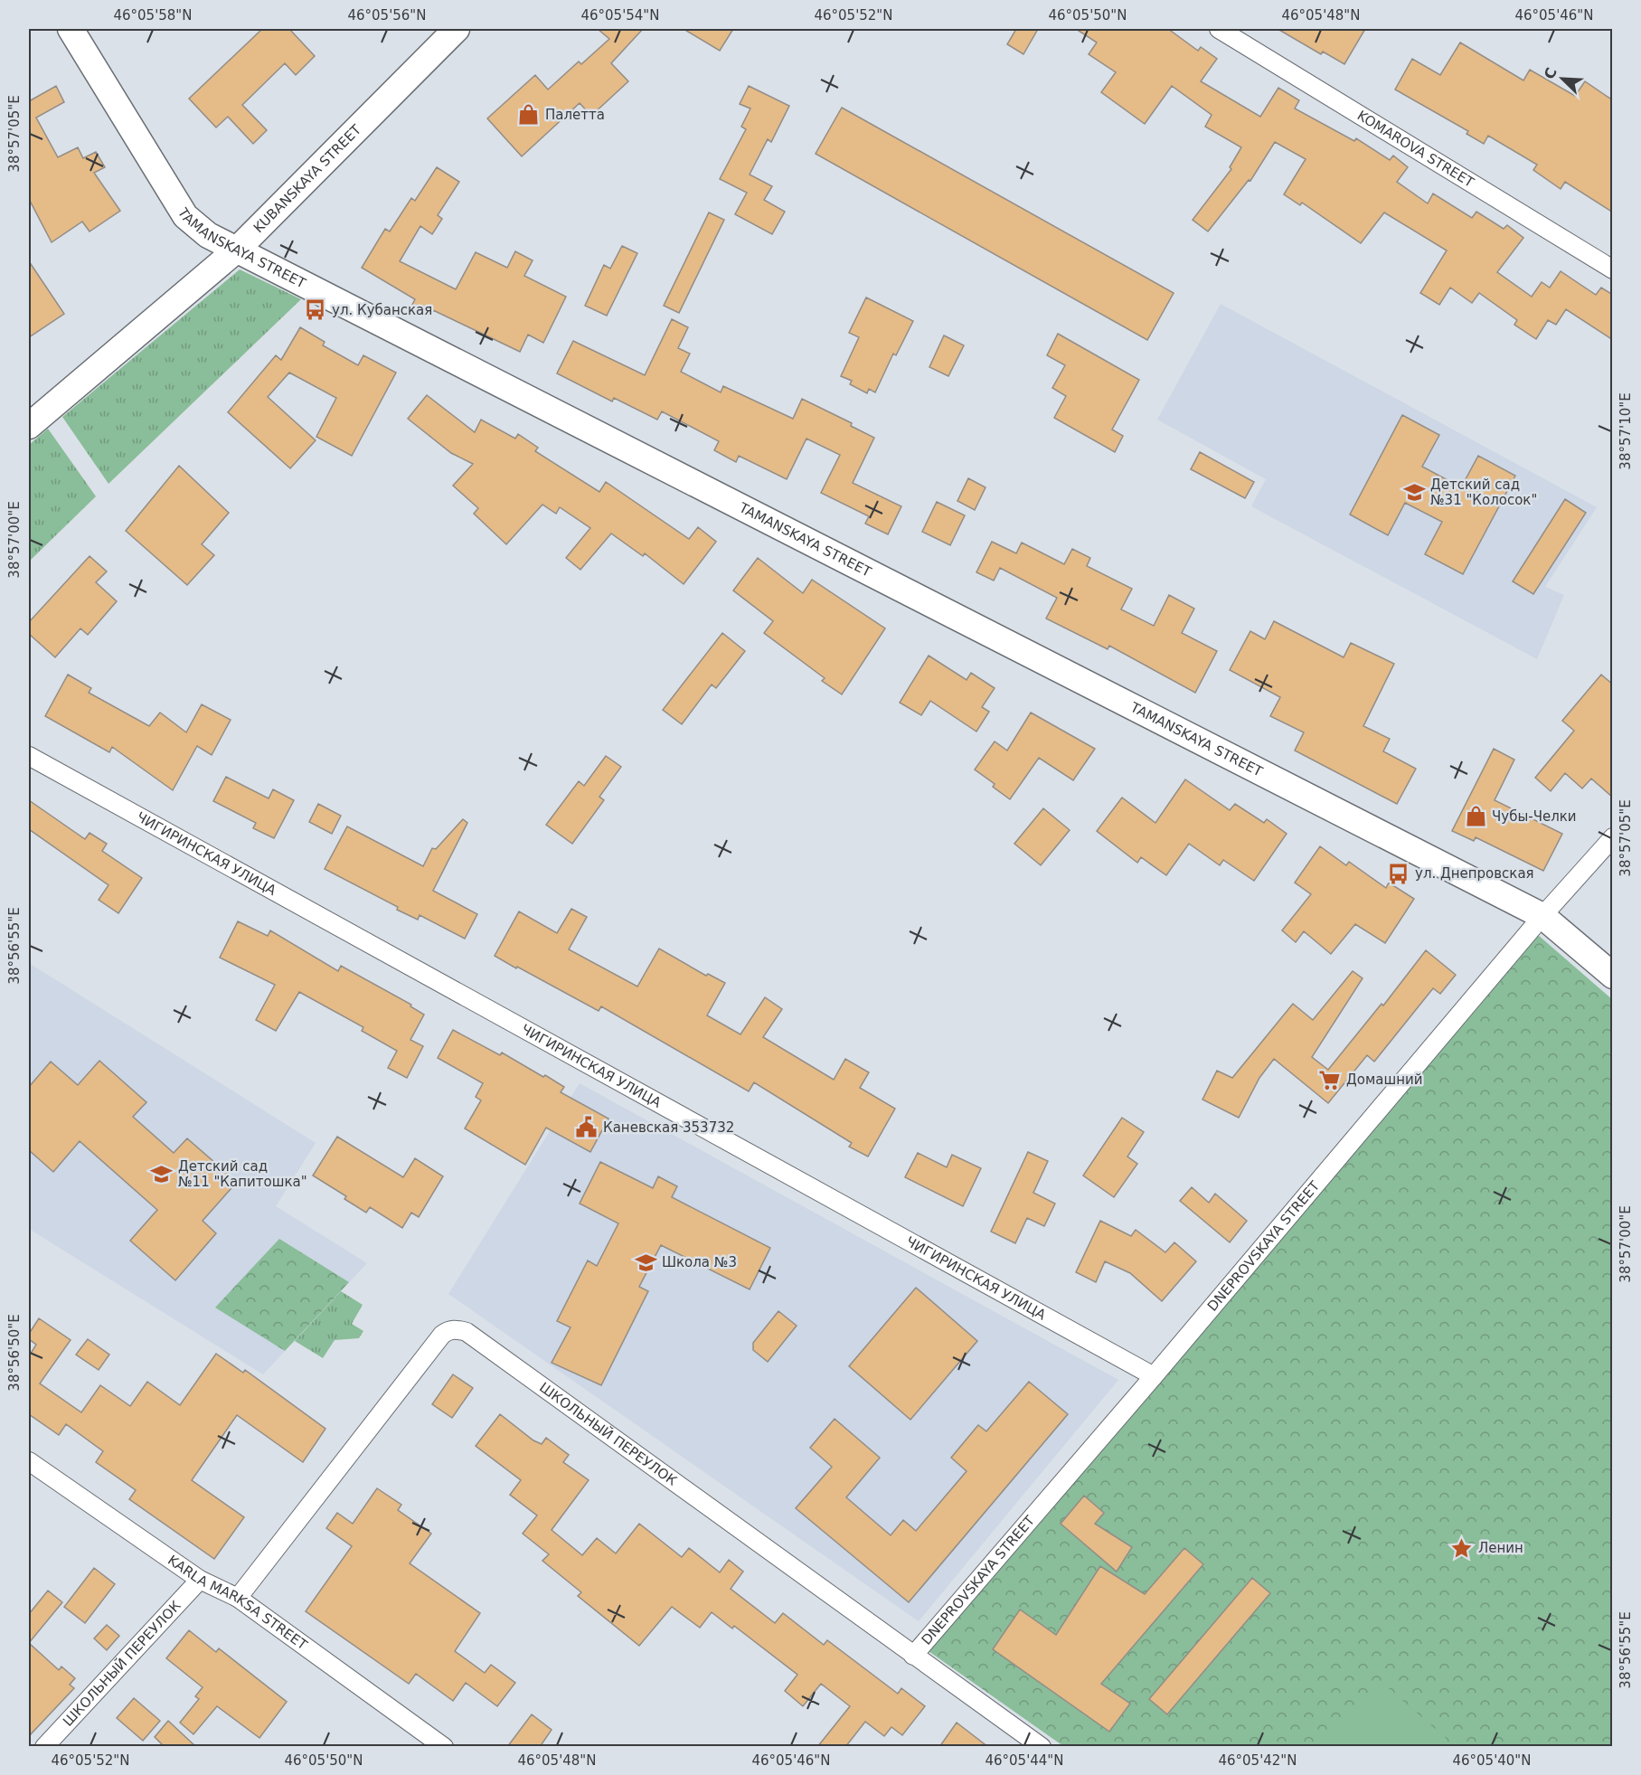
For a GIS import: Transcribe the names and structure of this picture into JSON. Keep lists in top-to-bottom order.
{
  "streets": {
    "street": [
      "KOMAROVA STREET",
      "KUBANSKAYA STREET",
      "TAMANSKAYA STREET",
      "ЧИГИРИНСКАЯ УЛИЦА",
      "DNEPROVSKAYA STREET",
      "ШКОЛЬНЫЙ ПЕРЕУЛОК",
      "KARLA MARKSA STREET"
    ]
  },
  "crossings": [
    ["KUBANSKAYA STREET", "TAMANSKAYA STREET"],
    ["TAMANSKAYA STREET", "DNEPROVSKAYA STREET"],
    ["ЧИГИРИНСКАЯ УЛИЦА", "DNEPROVSKAYA STREET"],
    ["DNEPROVSKAYA STREET", "ШКОЛЬНЫЙ ПЕРЕУЛОК"],
    ["ШКОЛЬНЫЙ ПЕРЕУЛОК", "KARLA MARKSA STREET"]
  ],
  "places": {
    "shop": ["Палетта", "Чубы-Челки"],
    "bus stop": ["ул. Кубанская", "ул. Днепровская"],
    "school or university": ["Детский сад №31 \"Колосок\"", "Детский сад №11 \"Капитошка\"", "Школа №3"],
    "supermarket": ["Домашний"],
    "public building": ["Каневская 353732"],
    "place": ["Ленин"]
  },
  "north": "top left",
  "coordinates": [
    "46°05'58\"N",
    "46°05'56\"N",
    "46°05'54\"N",
    "46°05'52\"N",
    "46°05'50\"N",
    "46°05'48\"N",
    "46°05'46\"N",
    "38°57'05\"E",
    "38°57'10\"E",
    "38°57'00\"E",
    "38°56'55\"E",
    "38°56'50\"E",
    "46°05'44\"N",
    "46°05'42\"N",
    "46°05'40\"N"
  ]
}
